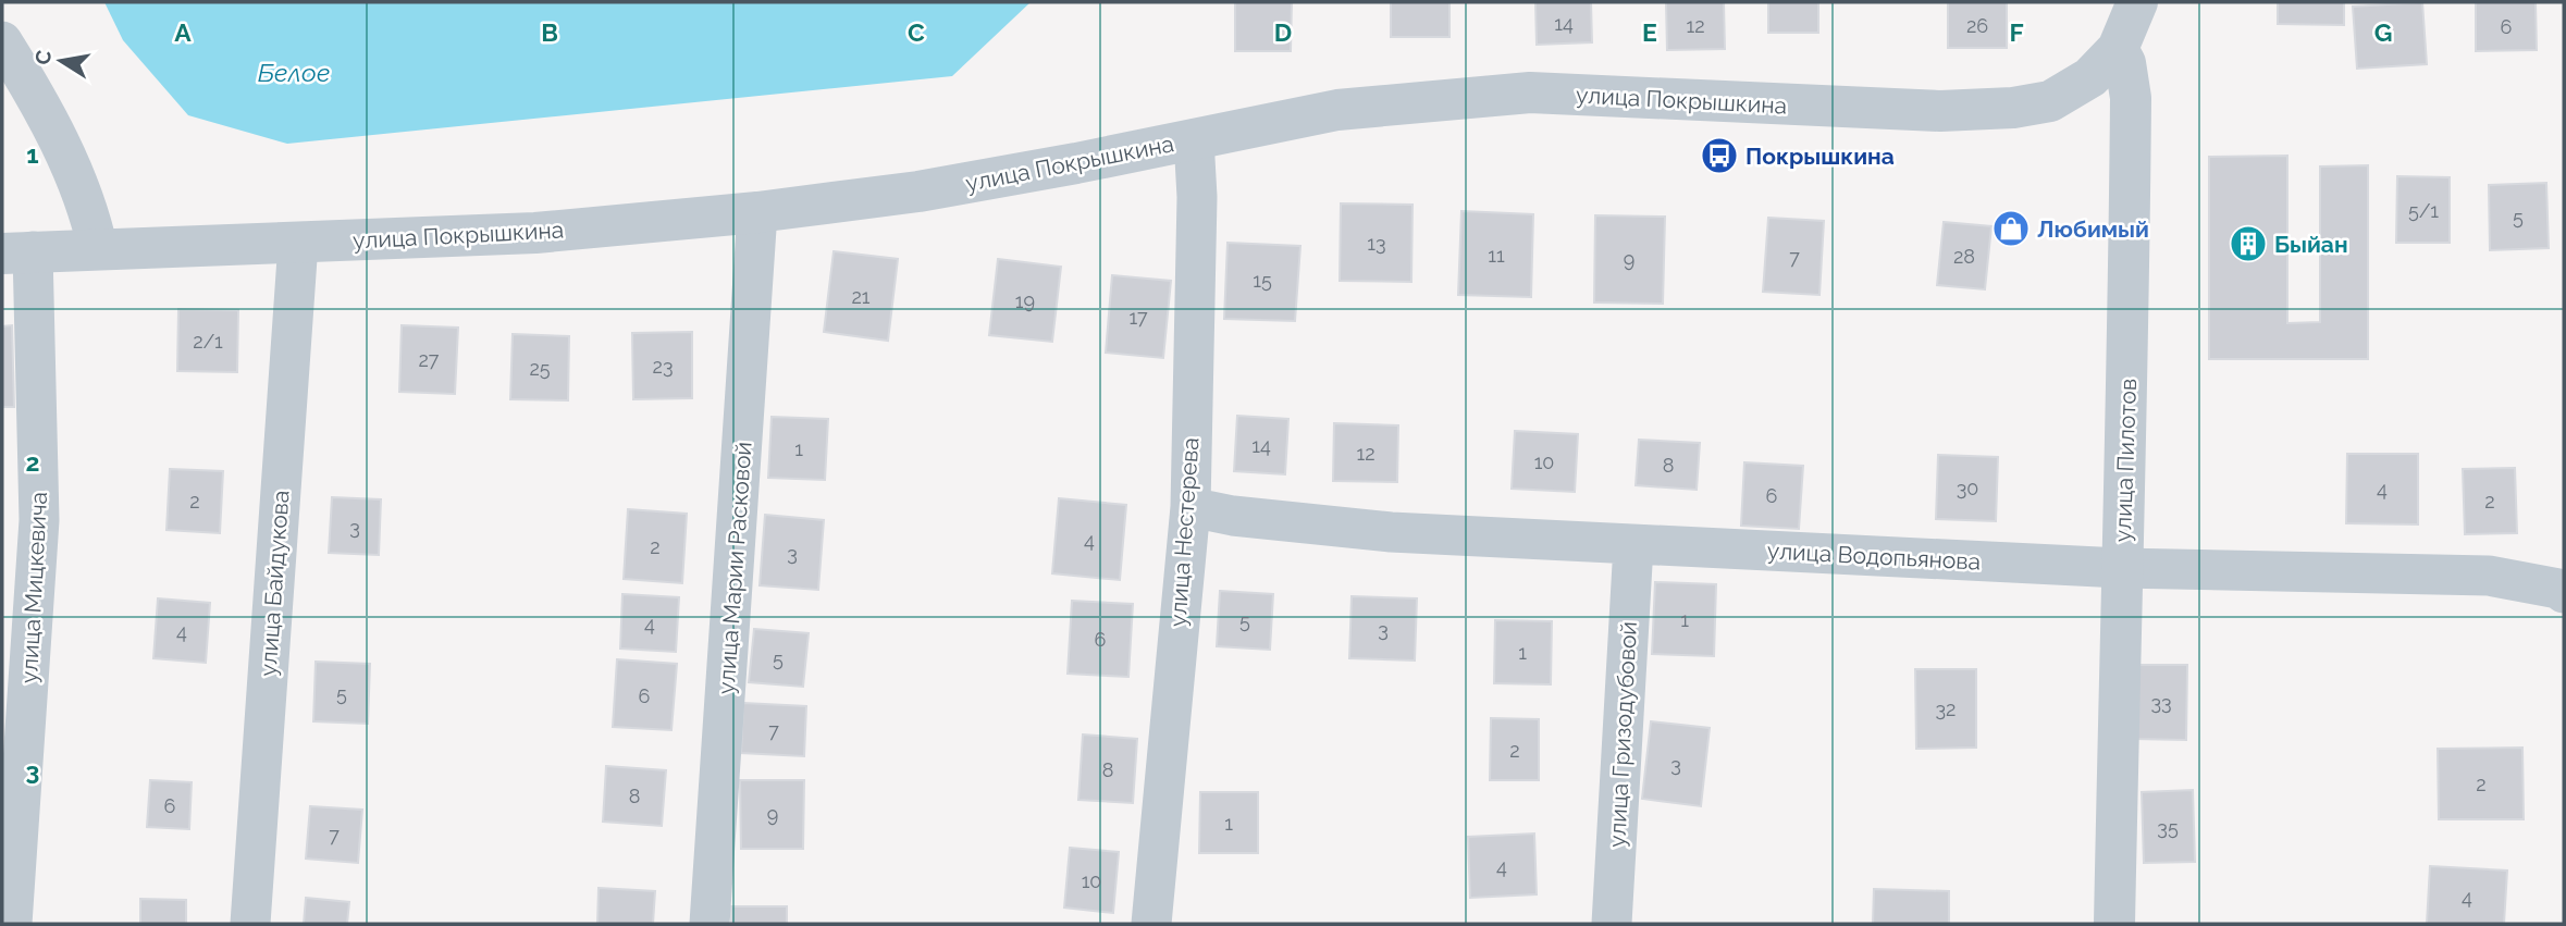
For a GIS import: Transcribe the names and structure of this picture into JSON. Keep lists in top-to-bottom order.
{
  "streets": {
    "street": [
      "улица Покрышкина",
      "улица Пилотов",
      "улица Нестерева",
      "улица Водопьянова",
      "улица Марии Расковой",
      "улица Байдукова",
      "улица Мицкевича",
      "улица Гризодубовой"
    ]
  },
  "crossings": [
    ["улица Покрышкина", "улица Пилотов"],
    ["улица Покрышкина", "улица Нестерева"],
    ["улица Покрышкина", "улица Марии Расковой"],
    ["улица Покрышкина", "улица Байдукова"],
    ["улица Покрышкина", "улица Мицкевича"],
    ["улица Пилотов", "улица Водопьянова"],
    ["улица Нестерева", "улица Водопьянова"],
    ["улица Водопьянова", "улица Гризодубовой"]
  ],
  "water": ["Белое"],
  "places": {
    "bus stop": ["Покрышкина"],
    "shop": ["Любимый"],
    "building": ["Быйан"]
  },
  "house_numbers": [
    "14",
    "12",
    "26",
    "6",
    "5/1",
    "5",
    "13",
    "11",
    "28",
    "7",
    "9",
    "15",
    "21",
    "19",
    "17",
    "2/1",
    "27",
    "23",
    "25",
    "14",
    "1",
    "12",
    "10",
    "8",
    "30",
    "4",
    "6",
    "2",
    "2",
    "3",
    "4",
    "2",
    "3",
    "1",
    "5",
    "4",
    "3",
    "4",
    "6",
    "1",
    "5",
    "5",
    "6",
    "33",
    "32",
    "7",
    "2",
    "3",
    "8",
    "2",
    "8",
    "6",
    "9",
    "1",
    "35",
    "7",
    "4",
    "10",
    "4"
  ],
  "north": "left",
  "grid": {
    "columns": [
      "A",
      "B",
      "C",
      "D",
      "E",
      "F",
      "G"
    ],
    "rows": ["1", "2", "3"]
  }
}
